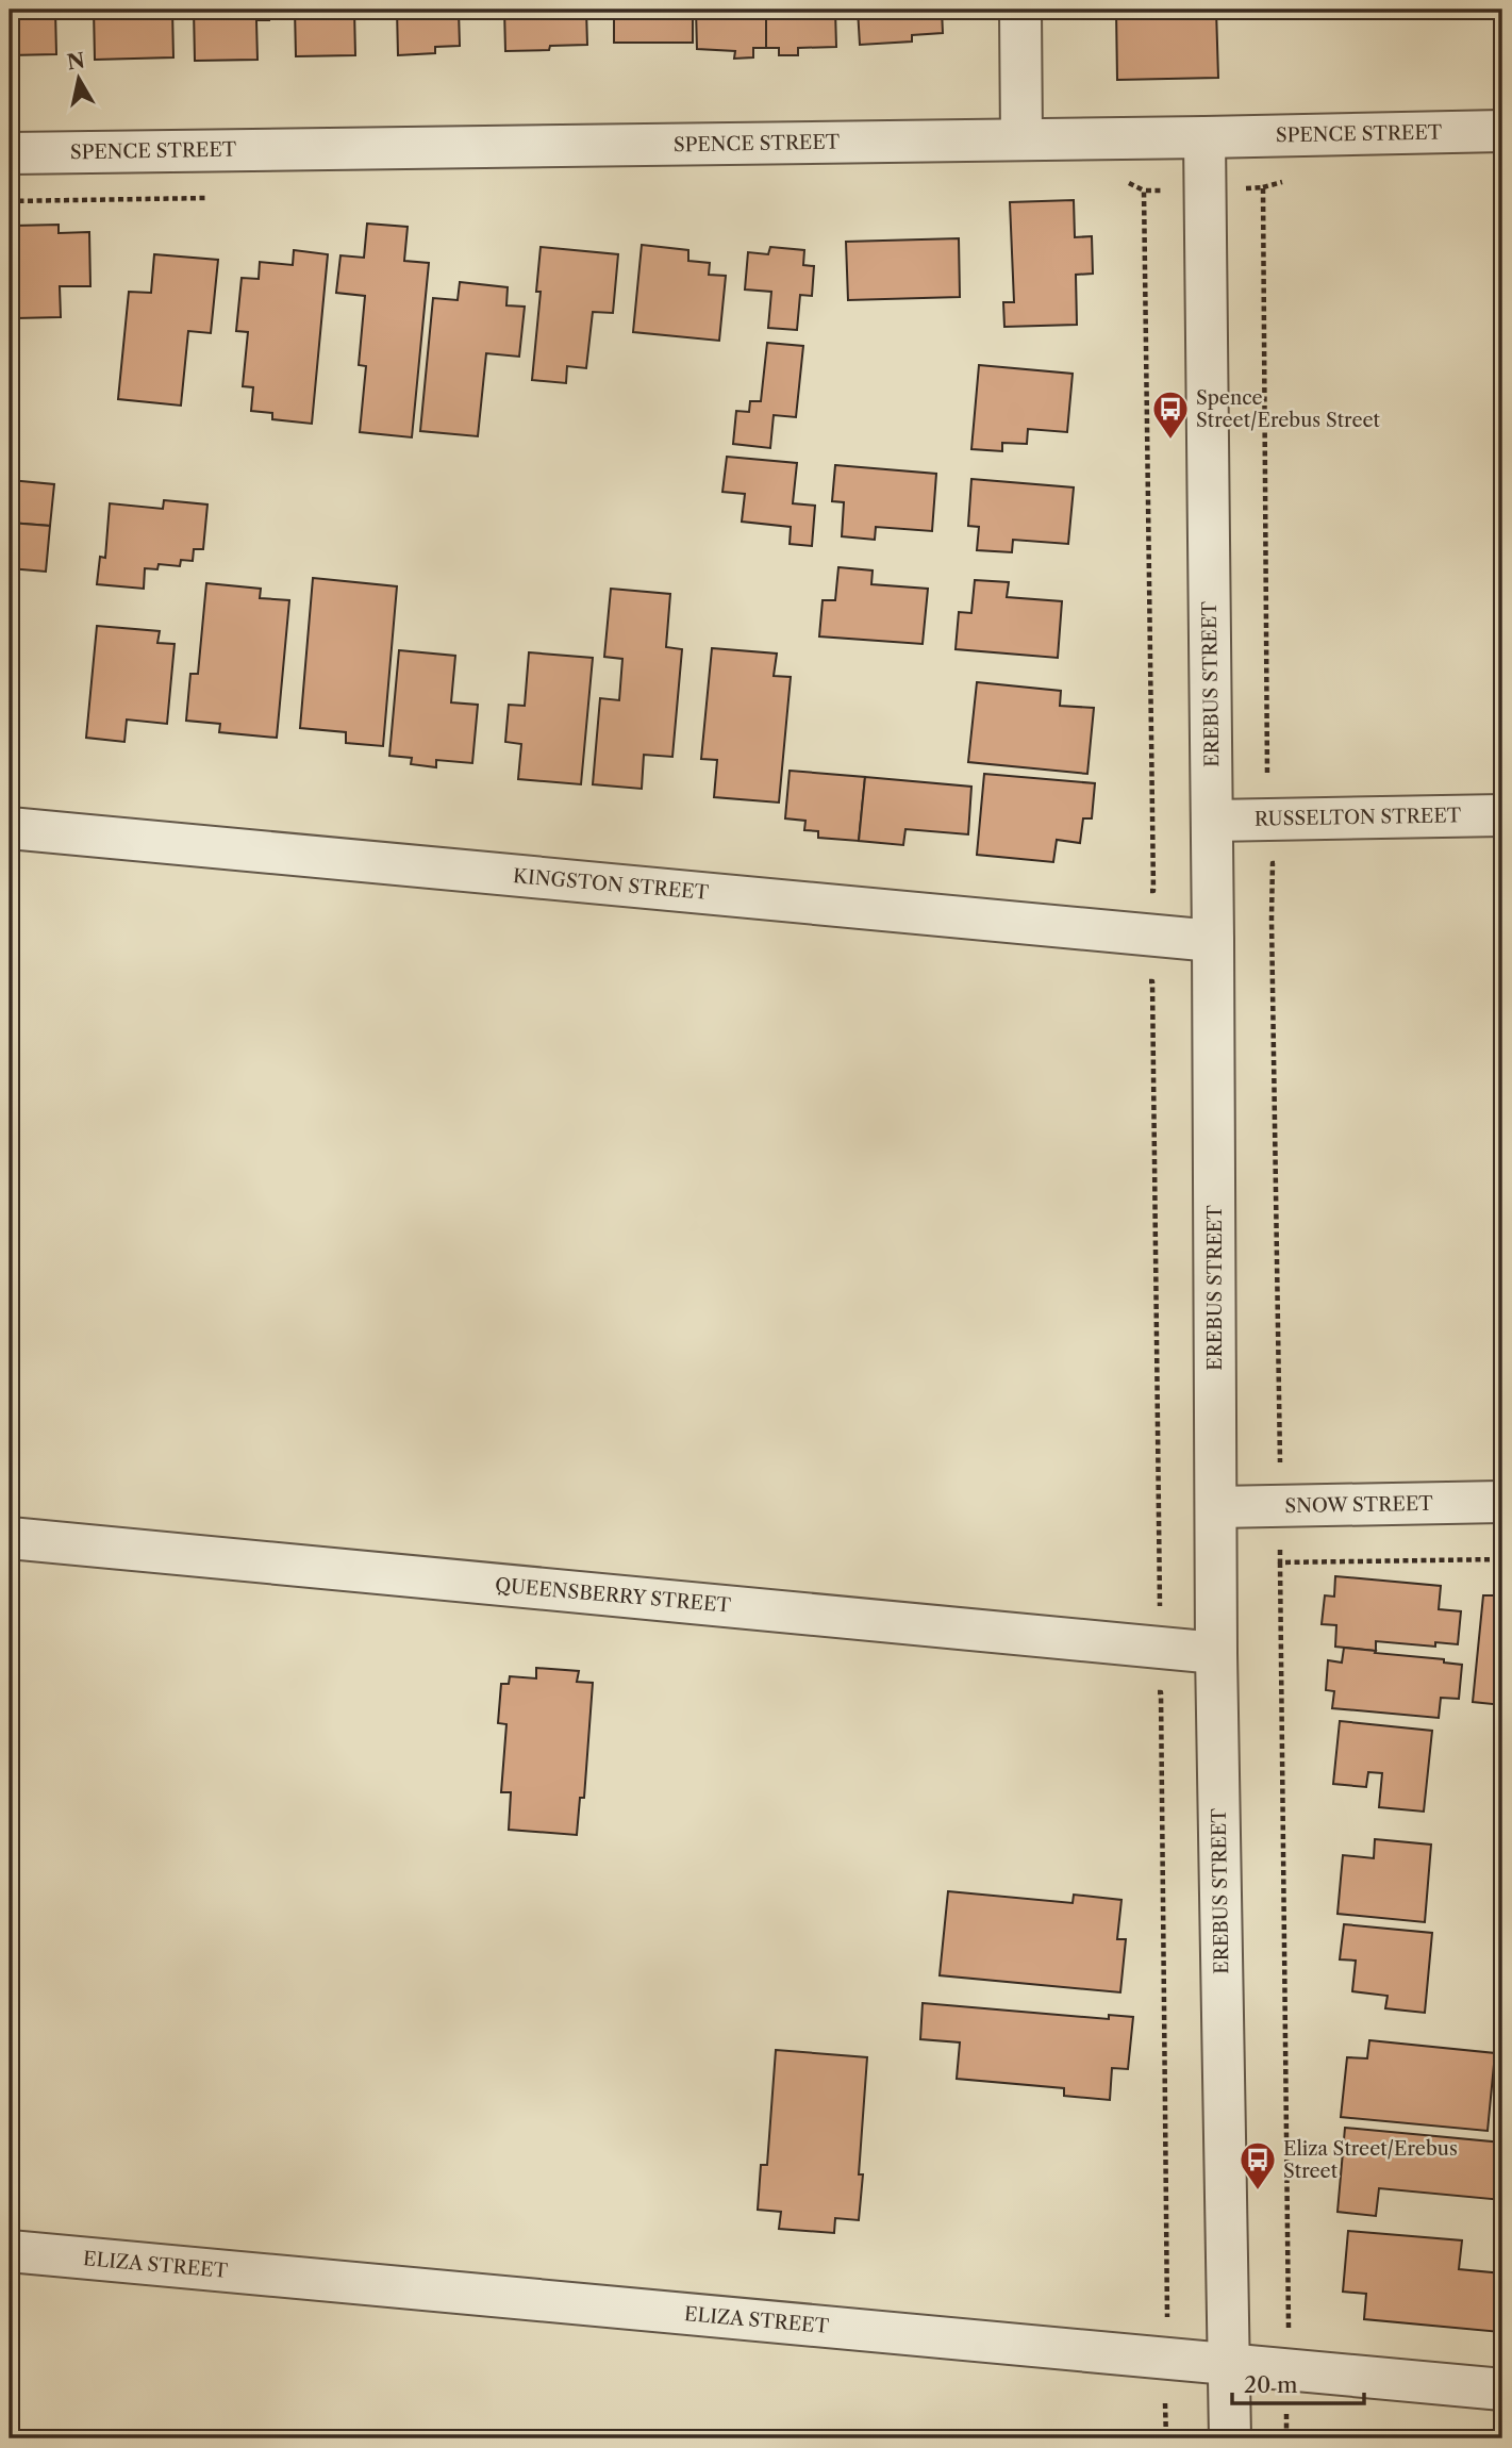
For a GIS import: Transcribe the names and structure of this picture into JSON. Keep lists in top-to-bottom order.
{
  "streets": {
    "street": [
      "SPENCE STREET",
      "EREBUS STREET",
      "RUSSELTON STREET",
      "KINGSTON STREET",
      "SNOW STREET",
      "QUEENSBERRY STREET",
      "ELIZA STREET"
    ]
  },
  "crossings": [
    ["SPENCE STREET", "EREBUS STREET"],
    ["EREBUS STREET", "RUSSELTON STREET"],
    ["EREBUS STREET", "KINGSTON STREET"],
    ["EREBUS STREET", "SNOW STREET"],
    ["EREBUS STREET", "QUEENSBERRY STREET"],
    ["EREBUS STREET", "ELIZA STREET"]
  ],
  "places": {
    "bus stop": ["Spence Street/Erebus Street", "Eliza Street/Erebus Street"]
  },
  "scale_bar": "20 m",
  "north": "top"
}
